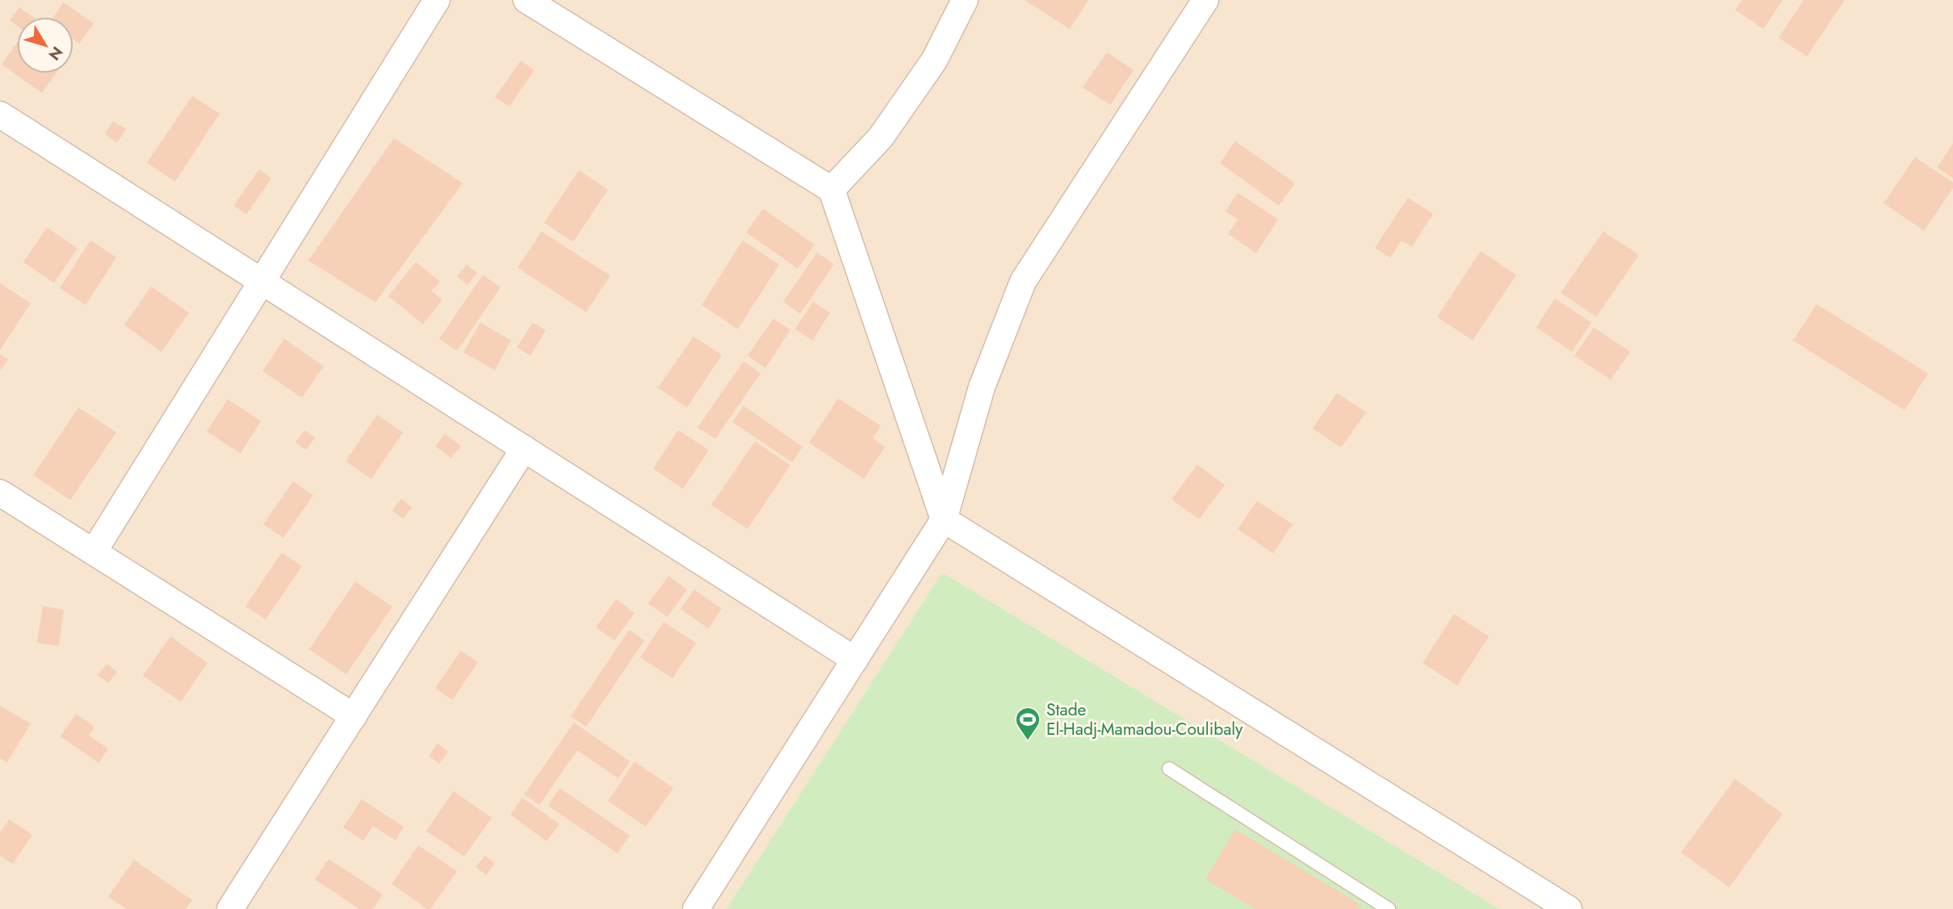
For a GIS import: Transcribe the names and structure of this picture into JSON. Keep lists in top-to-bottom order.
{
  "places": {
    "sports": ["Stade El-Hadj-Mamadou-Coulibaly"]
  },
  "north": "bottom right"
}
